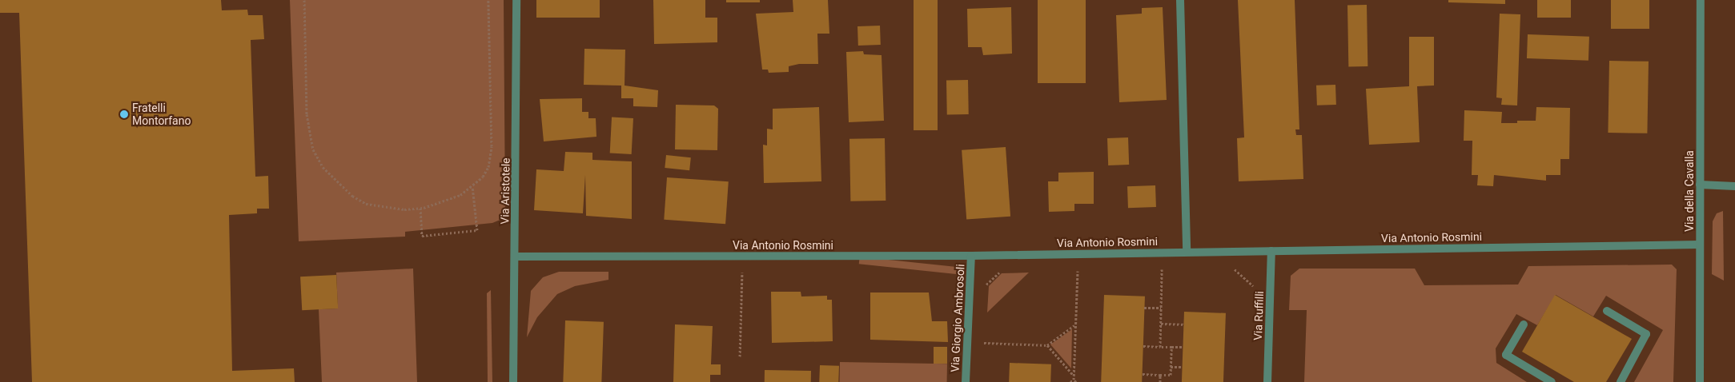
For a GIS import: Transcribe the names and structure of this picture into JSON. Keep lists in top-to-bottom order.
{
  "streets": {
    "street": [
      "Via Aristotele",
      "Via della Cavalla",
      "Via Antonio Rosmini",
      "Via Ruffilli",
      "Via Giorgio Ambrosoli"
    ]
  },
  "crossings": [
    ["Via Aristotele", "Via Antonio Rosmini"],
    ["Via della Cavalla", "Via Antonio Rosmini"],
    ["Via Antonio Rosmini", "Via Ruffilli"],
    ["Via Antonio Rosmini", "Via Giorgio Ambrosoli"]
  ],
  "places": ["Fratelli Montorfano"]
}
